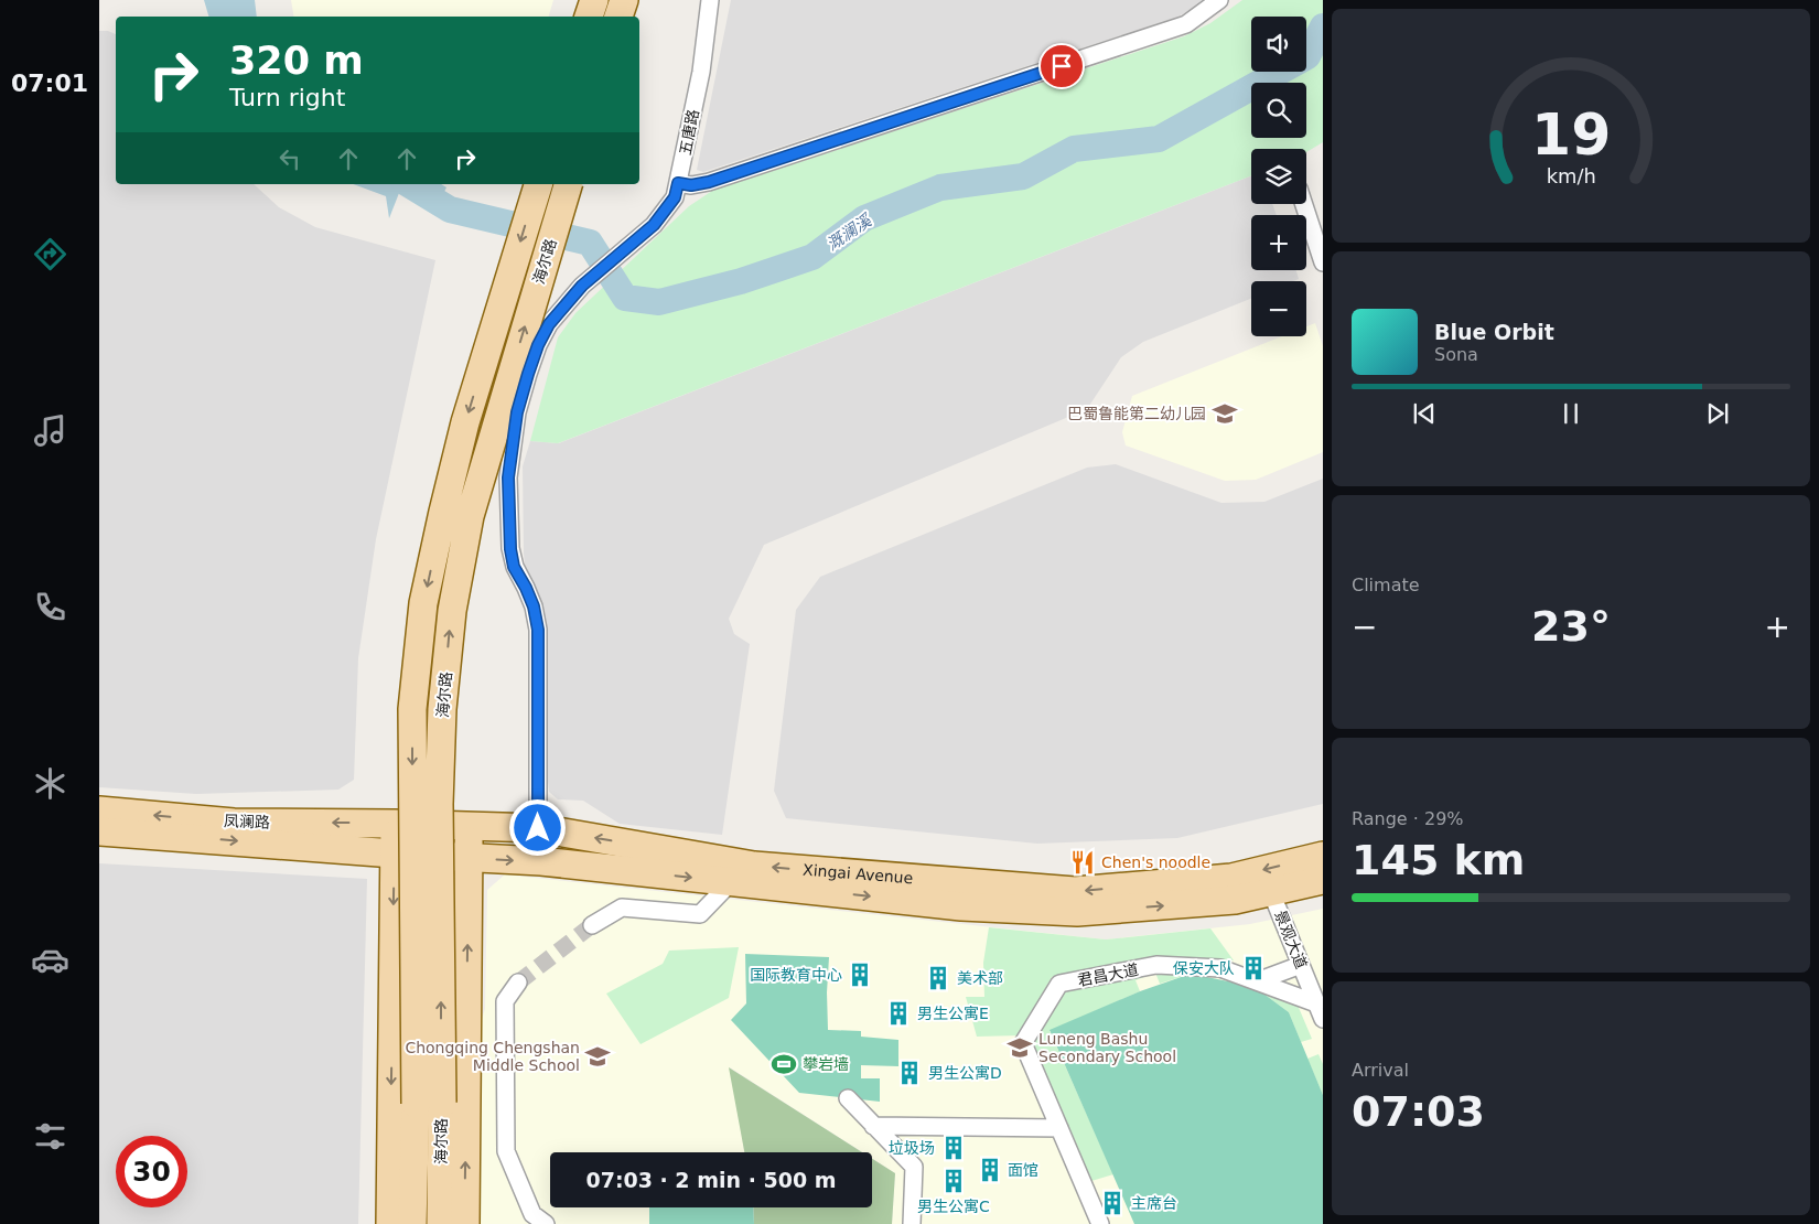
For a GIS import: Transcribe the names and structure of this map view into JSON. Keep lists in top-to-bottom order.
{
  "streets": {
    "main road": ["海尔路", "凤澜路", "Xingai Avenue"],
    "street": ["五唐路", "景观大道", "君昌大道"]
  },
  "crossings": [
    ["五唐路", "Xingai Avenue"],
    ["凤澜路", "Xingai Avenue"],
    ["Xingai Avenue", "景观大道"],
    ["景观大道", "君昌大道"]
  ],
  "water": ["溉澜溪"],
  "places": {
    "school or university": ["巴蜀鲁能第二幼儿园", "Luneng Bashu Secondary School", "Chongqing Chengshan Middle School"],
    "restaurant": ["Chen's noodle"],
    "building": [
      "保安大队",
      "国际教育中心",
      "美术部",
      "男生公寓E",
      "男生公寓D",
      "垃圾场",
      "面馆",
      "男生公寓C",
      "主席台"
    ],
    "sports": ["攀岩墙"]
  },
  "page": {
    "tabs": "07:01",
    "map_buttons": ["+", "−"],
    "turn": ["320 m", "Turn right"],
    "song": ["Blue Orbit", "Sona"],
    "tile": [
      "Climate",
      ["Range · 29%", "145 km"],
      ["Arrival", "07:03"]
    ],
    "heat": ["−", "23°", "+"],
    "limit": "30",
    "trip": "07:03 · 2 min · 500 m",
    "gauge": ["19", "km/h"]
  }
}
